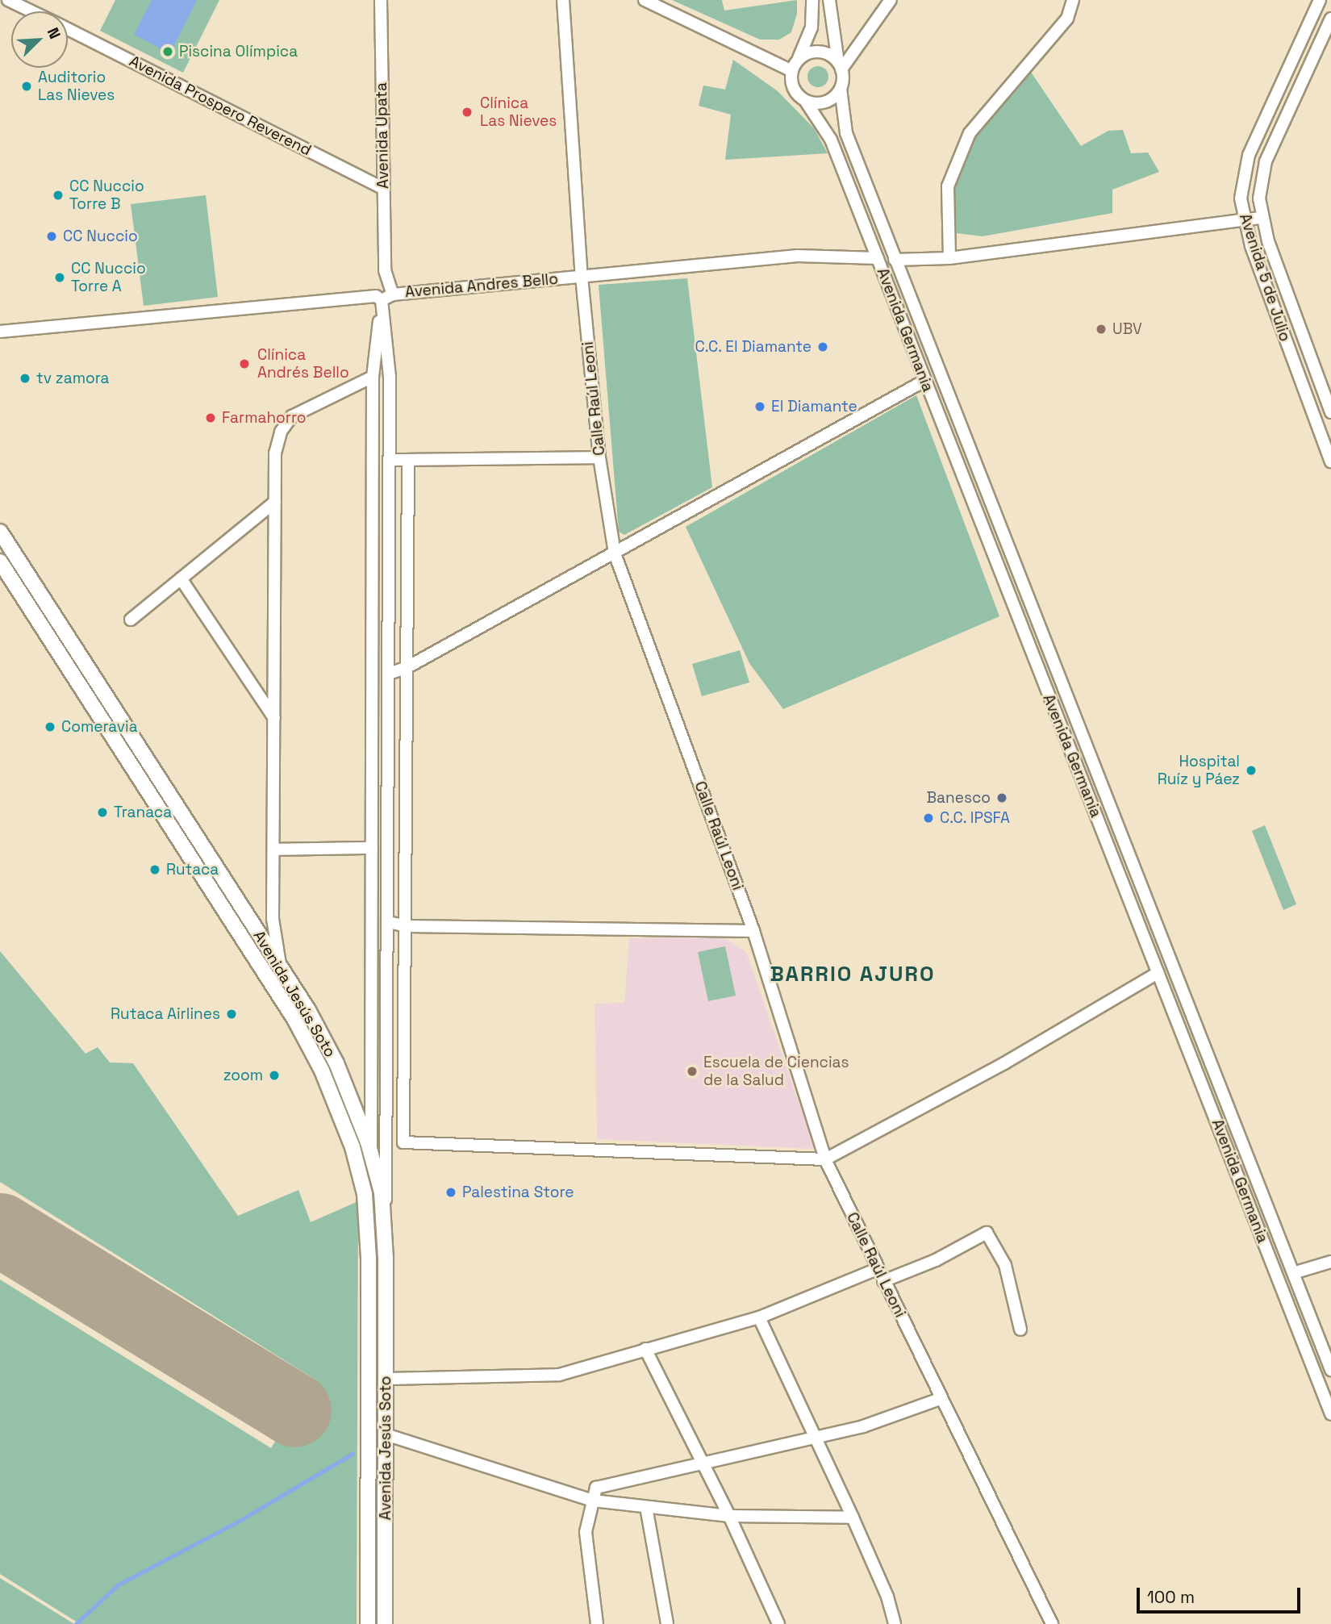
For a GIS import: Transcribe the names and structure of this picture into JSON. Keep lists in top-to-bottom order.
{
  "streets": {
    "main road": ["Avenida Jesús Soto"],
    "street": [
      "Avenida Prospero Reverend",
      "Avenida Upata",
      "Avenida 5 de Julio",
      "Avenida Andres Bello",
      "Avenida Germania",
      "Calle Raúl Leoni"
    ]
  },
  "crossings": [
    ["Avenida Prospero Reverend", "Avenida Upata"],
    ["Avenida Upata", "Avenida Andres Bello"],
    ["Avenida Andres Bello", "Avenida Germania"],
    ["Avenida Andres Bello", "Calle Raúl Leoni"]
  ],
  "districts": ["BARRIO AJURO"],
  "places": [
    "Piscina Olímpica",
    "Auditorio Las Nieves",
    "Clínica Las Nieves",
    "CC Nuccio Torre B",
    "CC Nuccio",
    "CC Nuccio Torre A",
    "UBV",
    "C.C. El Diamante",
    "Clínica Andrés Bello",
    "tv zamora",
    "El Diamante",
    "Farmahorro",
    "Comeravia",
    "Hospital Ruíz y Páez",
    "Banesco",
    "Tranaca",
    "C.C. IPSFA",
    "Rutaca",
    "Rutaca Airlines",
    "Escuela de Ciencias de la Salud",
    "zoom",
    "Palestina Store"
  ],
  "scale_bar": "100 m",
  "north": "top right"
}
